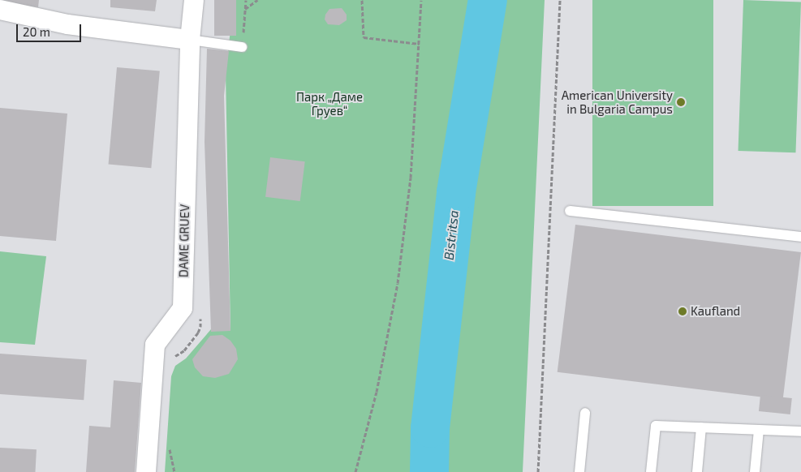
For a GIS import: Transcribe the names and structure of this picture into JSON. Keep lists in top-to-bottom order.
{
  "streets": {
    "street": ["DAME GRUEV"]
  },
  "water": ["Bistritsa"],
  "parks": ["Парк „Даме Груев“"],
  "places": ["American University in Bulgaria Campus", "Kaufland"],
  "scale_bar": "20 m"
}
